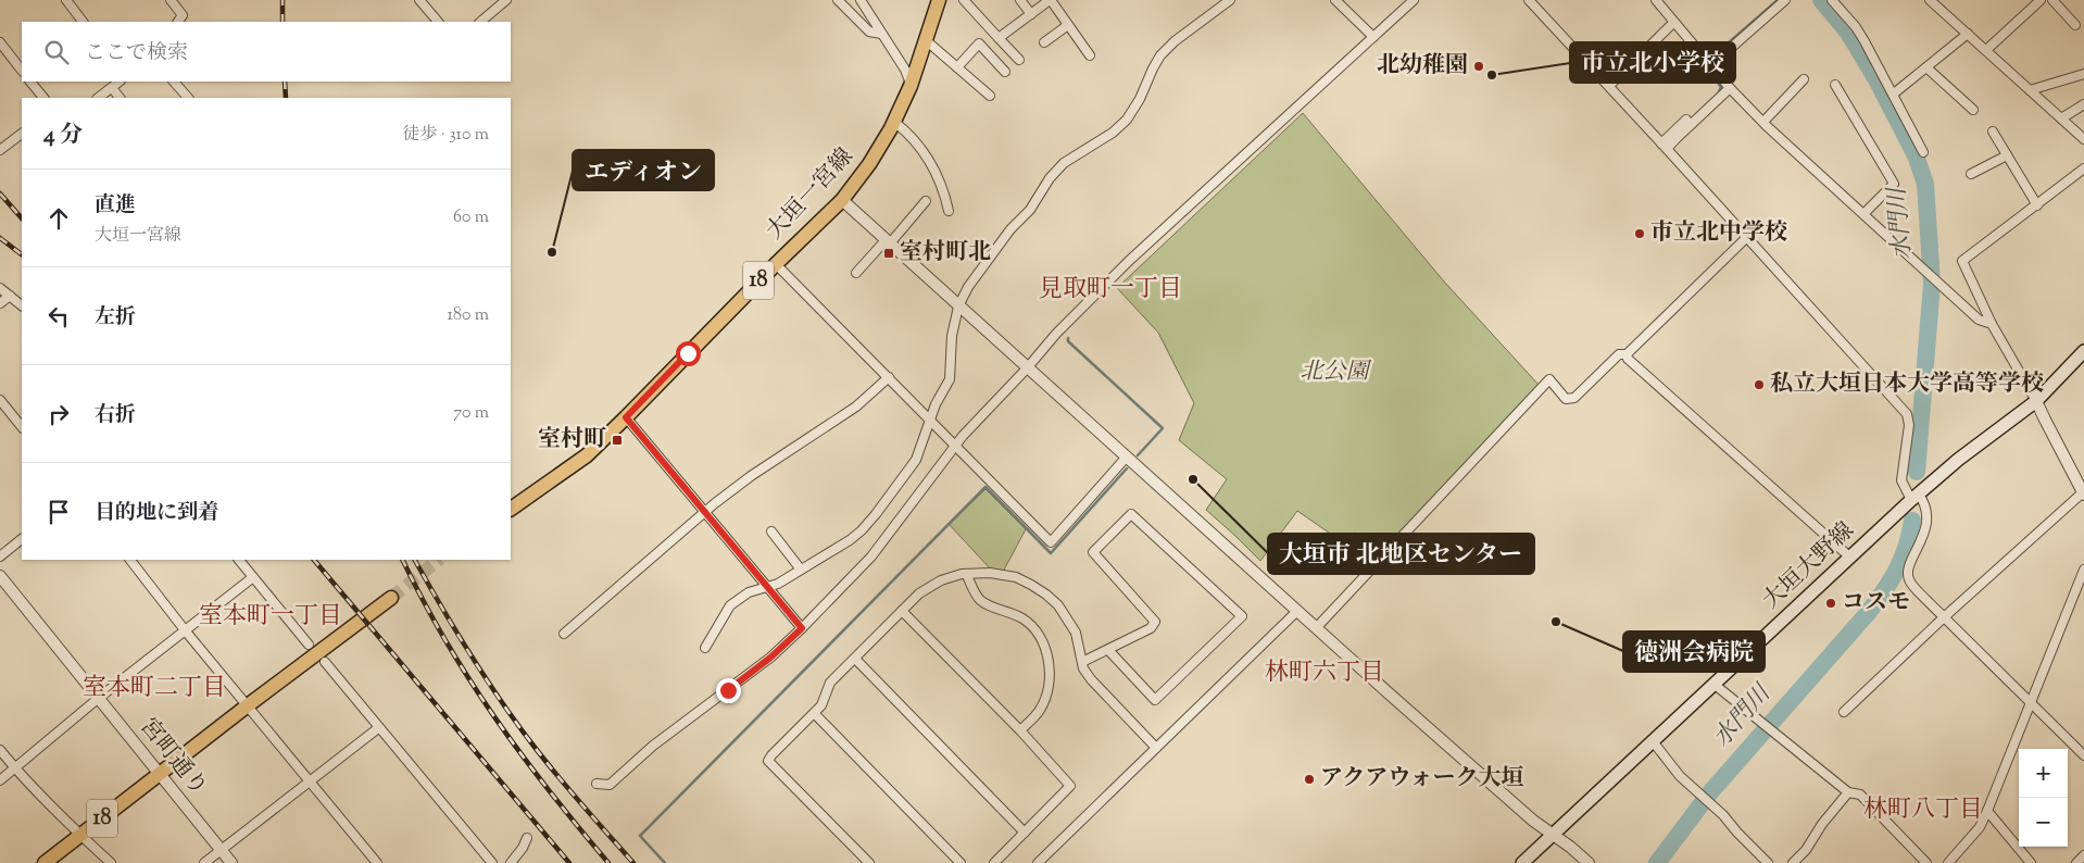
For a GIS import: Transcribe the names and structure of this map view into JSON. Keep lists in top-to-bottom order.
{
  "streets": {
    "main road": ["大垣一宮線", "18", "大垣大野線"],
    "street": ["宮町通り"]
  },
  "crossings": [
    ["18", "宮町通り"]
  ],
  "districts": [
    "見取町一丁目",
    "室本町一丁目",
    "林町六丁目",
    "室本町二丁目",
    "林町八丁目"
  ],
  "water": ["水門川"],
  "parks": ["北公園"],
  "places": {
    "other": [
      "北幼稚園",
      "市立北小学校",
      "市立北中学校",
      "エディオン",
      "私立大垣日本大学高等学校",
      "大垣市 北地区センター",
      "コスモ",
      "徳洲会病院",
      "アクアウォーク大垣"
    ],
    "transit": ["室村町北", "室村町"]
  },
  "page": {
    "search": "ここで検索",
    "heading": ["4 分", "徒歩 · 310 m"],
    "list": [
      ["直進", "大垣一宮線", "60 m"],
      ["左折", "180 m"],
      ["右折", "70 m"],
      "目的地に到着"
    ],
    "map_buttons": ["+", "−"]
  }
}
